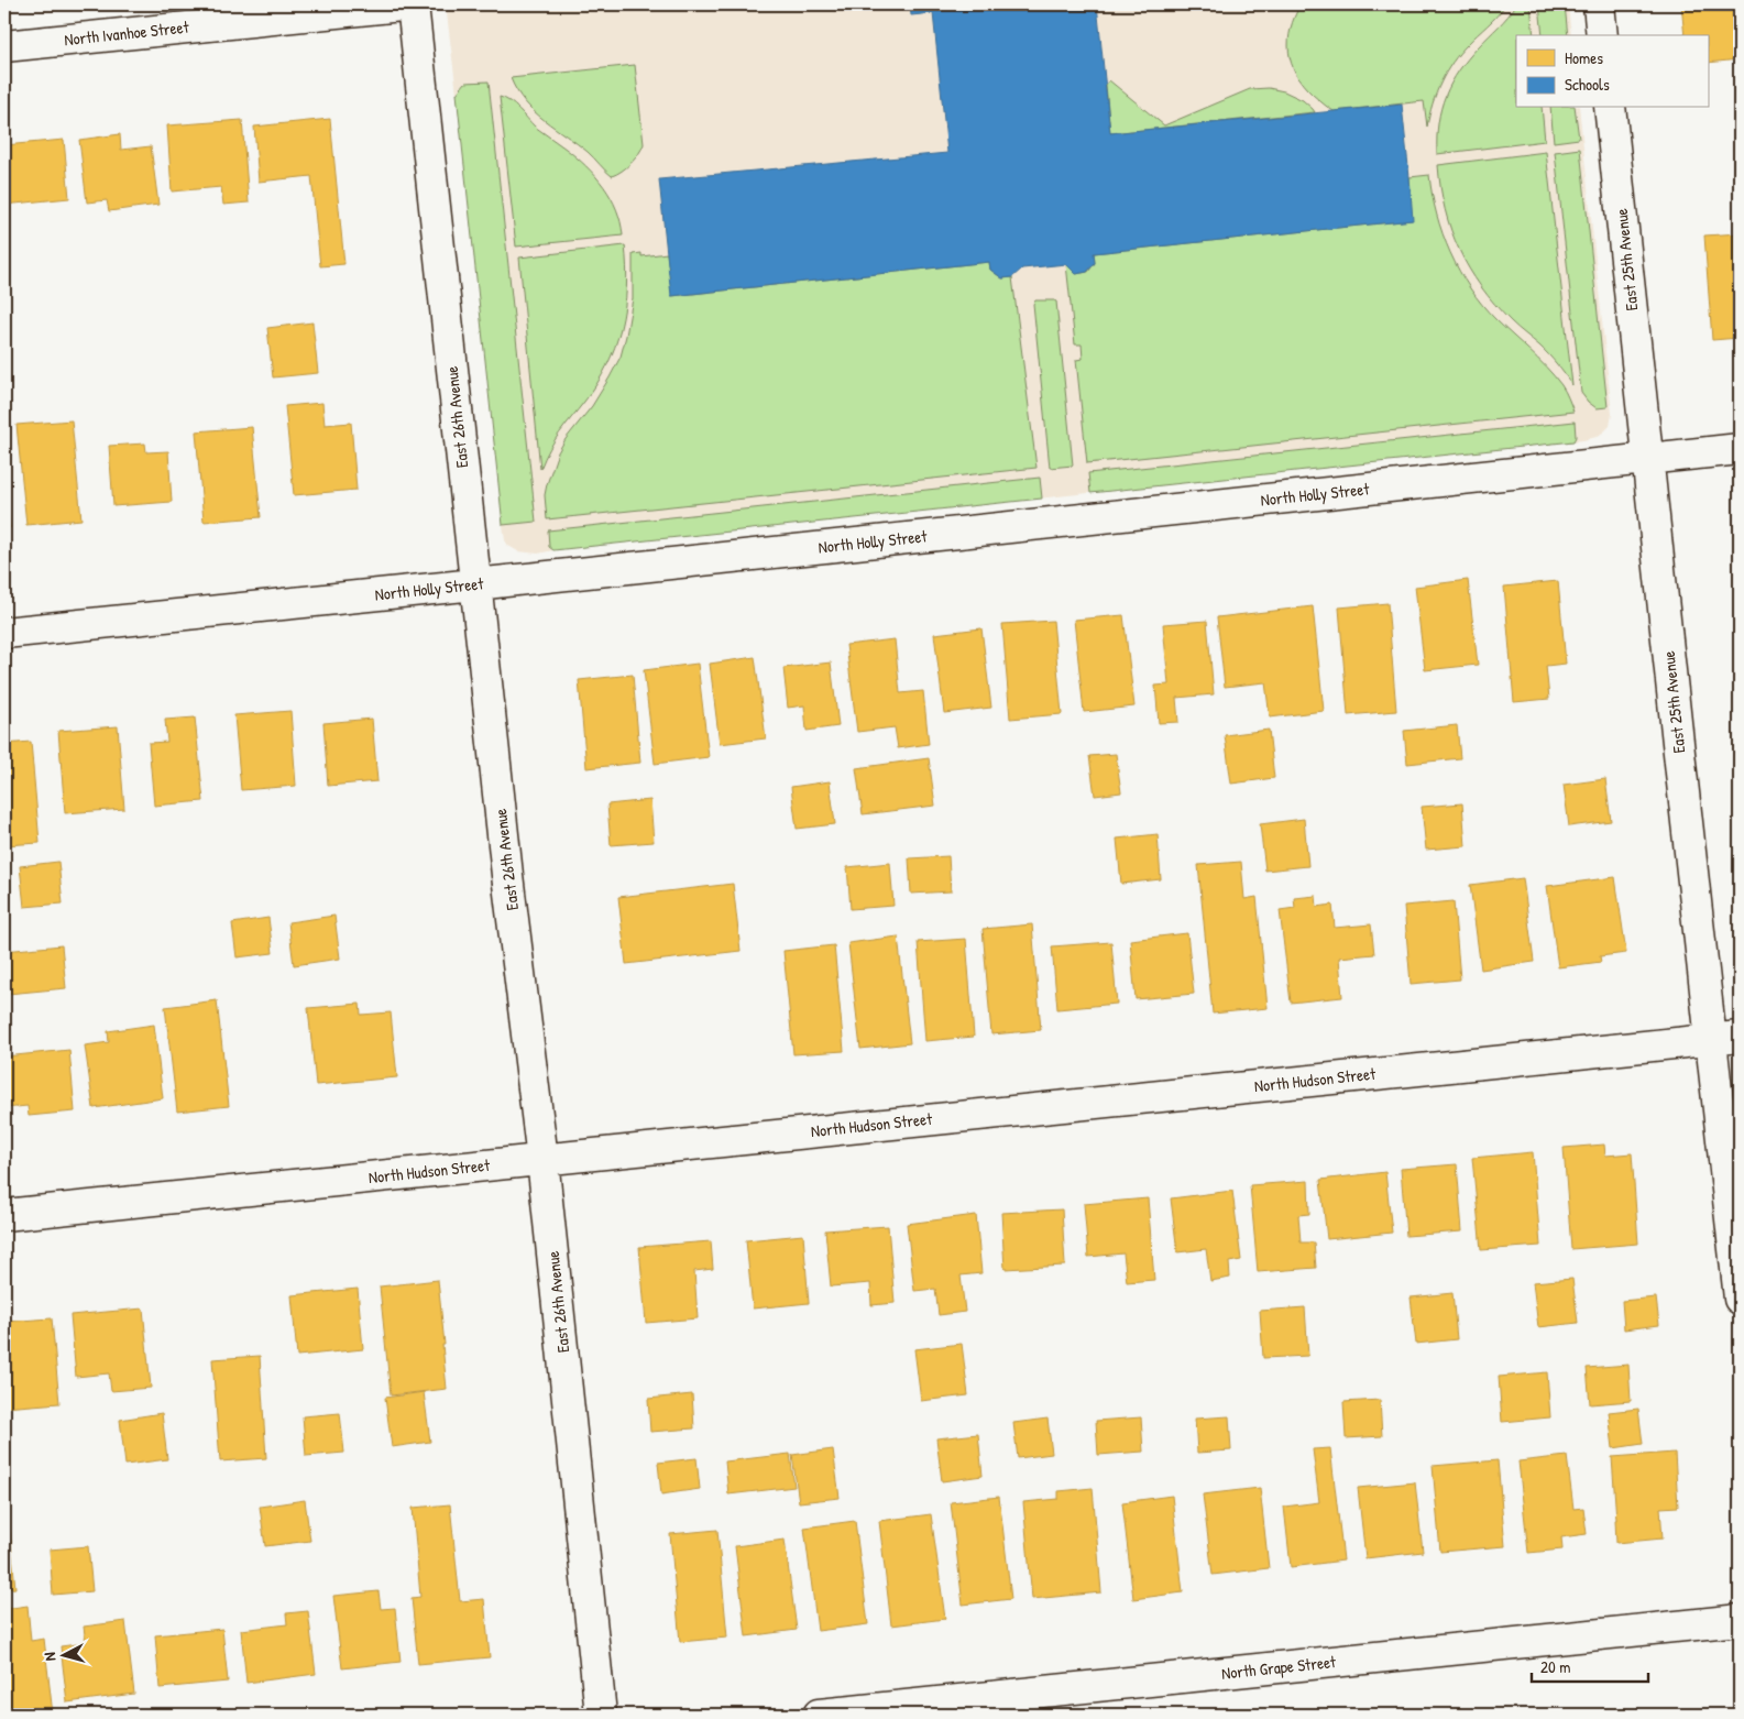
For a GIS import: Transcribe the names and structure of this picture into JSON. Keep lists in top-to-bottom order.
{
  "streets": {
    "street": [
      "North Ivanhoe Street",
      "East 25th Avenue",
      "East 26th Avenue",
      "North Holly Street",
      "North Hudson Street",
      "North Grape Street"
    ]
  },
  "crossings": [
    ["North Ivanhoe Street", "East 26th Avenue"],
    ["East 25th Avenue", "North Holly Street"],
    ["East 25th Avenue", "North Hudson Street"],
    ["East 26th Avenue", "North Holly Street"],
    ["East 26th Avenue", "North Hudson Street"]
  ],
  "legend": ["Homes", "Schools"],
  "scale_bar": "20 m",
  "north": "left"
}
